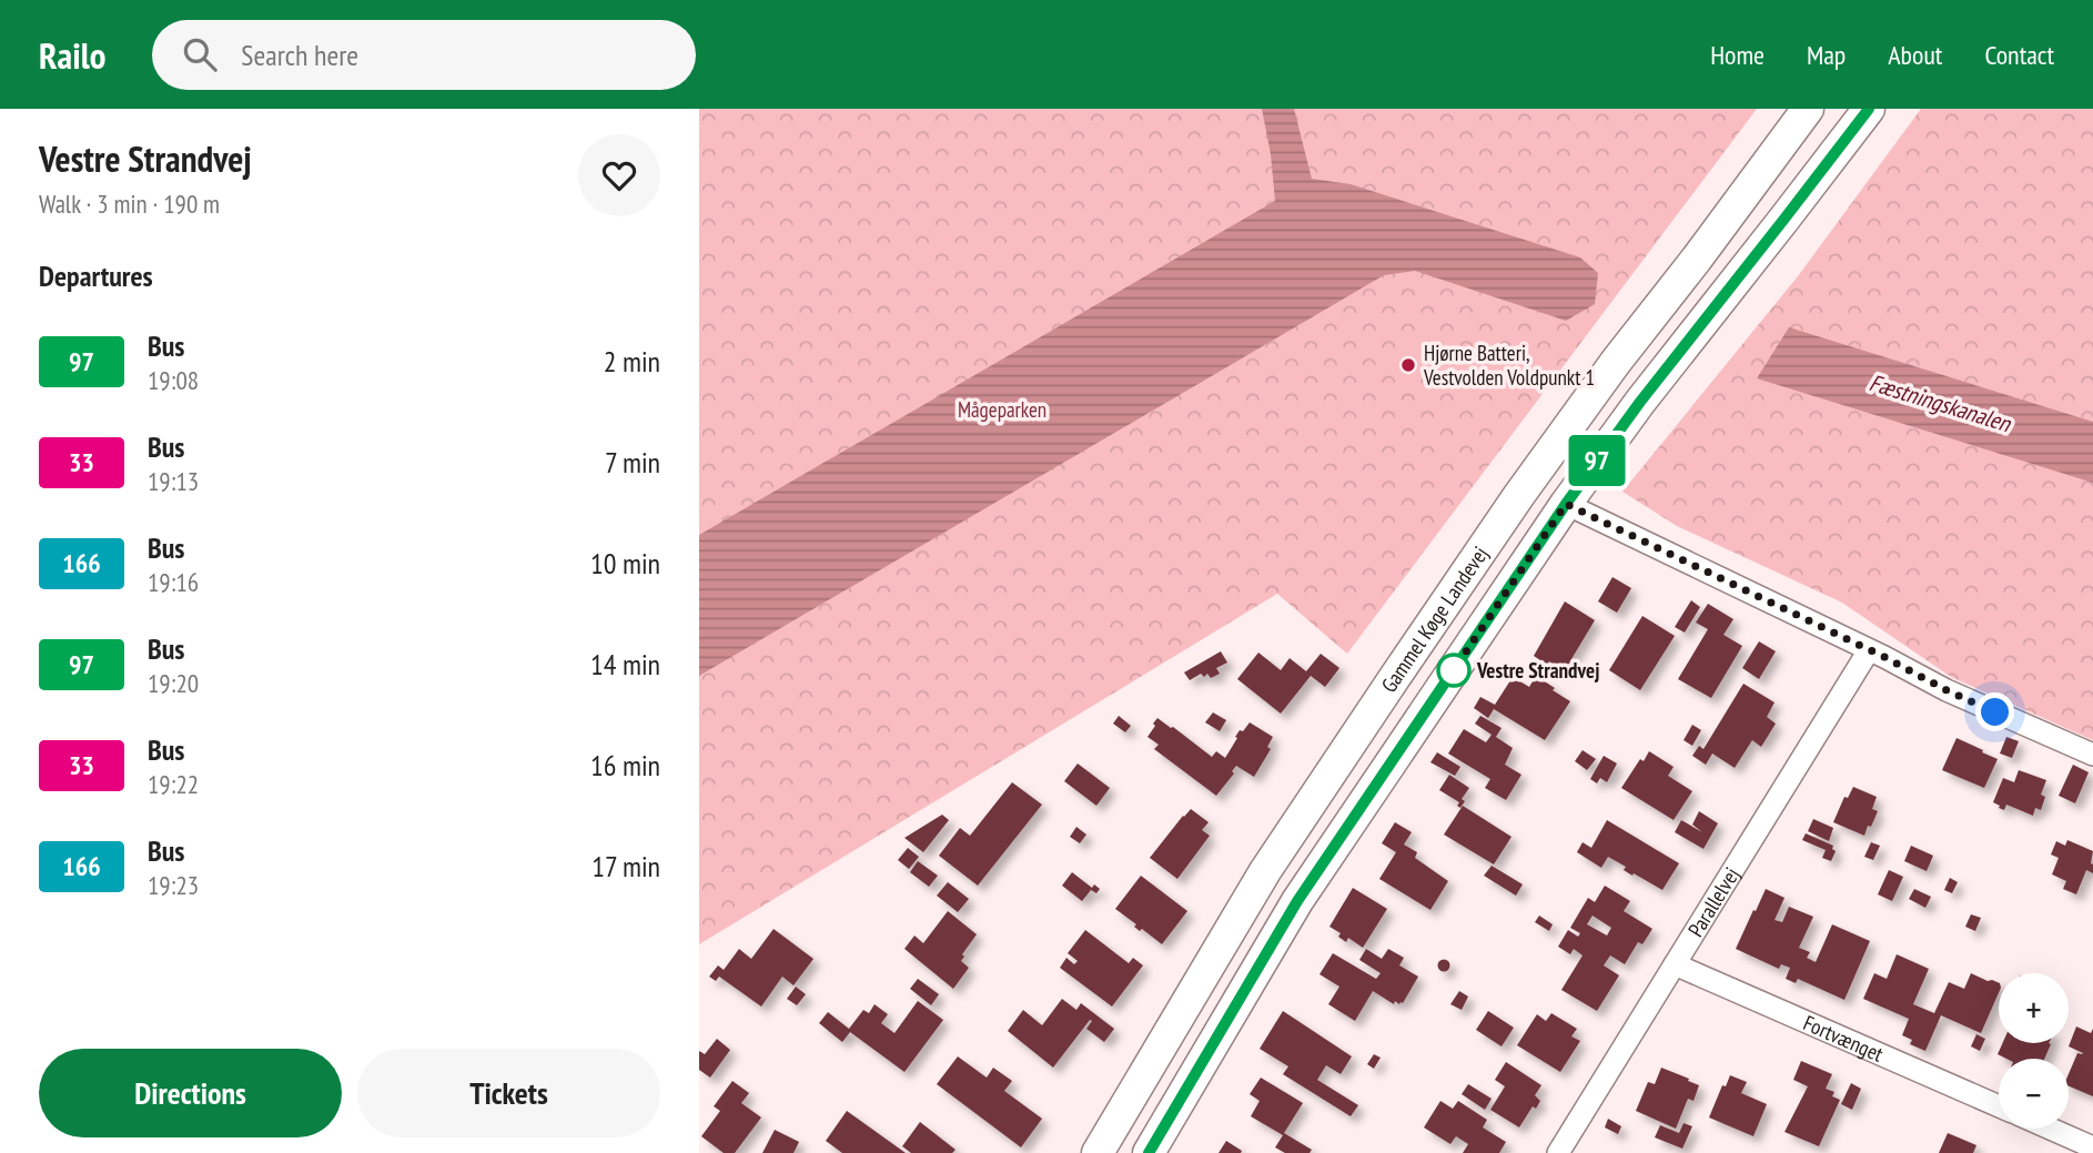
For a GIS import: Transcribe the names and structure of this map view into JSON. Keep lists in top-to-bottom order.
{
  "streets": {
    "main road": ["Gammel Køge Landevej"],
    "street": ["Parallelvej", "Fortvænget"]
  },
  "crossings": [
    ["Parallelvej", "Fortvænget"]
  ],
  "water": ["Fæstningskanalen"],
  "parks": ["Mågeparken"],
  "places": ["Hjørne Batteri, Vestvolden Voldpunkt 1", "Vestre Strandvej"],
  "lines": ["bus line 97"],
  "page": {
    "header": "Railo",
    "search": "Search here",
    "nav": [
      "Home",
      "Map",
      "About",
      "Contact"
    ],
    "heading": [
      ["Vestre Strandvej", "Walk · 3 min · 190 m"],
      "Departures"
    ],
    "on_map": "97",
    "list": [
      {
        "mark": "97",
        "name": "Bus",
        "note": "19:08",
        "value": "2 min"
      },
      {
        "mark": "33",
        "name": "Bus",
        "note": "19:13",
        "value": "7 min"
      },
      {
        "mark": "166",
        "name": "Bus",
        "note": "19:16",
        "value": "10 min"
      },
      {
        "mark": "97",
        "name": "Bus",
        "note": "19:20",
        "value": "14 min"
      },
      {
        "mark": "33",
        "name": "Bus",
        "note": "19:22",
        "value": "16 min"
      },
      {
        "mark": "166",
        "name": "Bus",
        "note": "19:23",
        "value": "17 min"
      }
    ],
    "map_buttons": ["+", "−"],
    "buttons": ["Directions", "Tickets"]
  }
}
